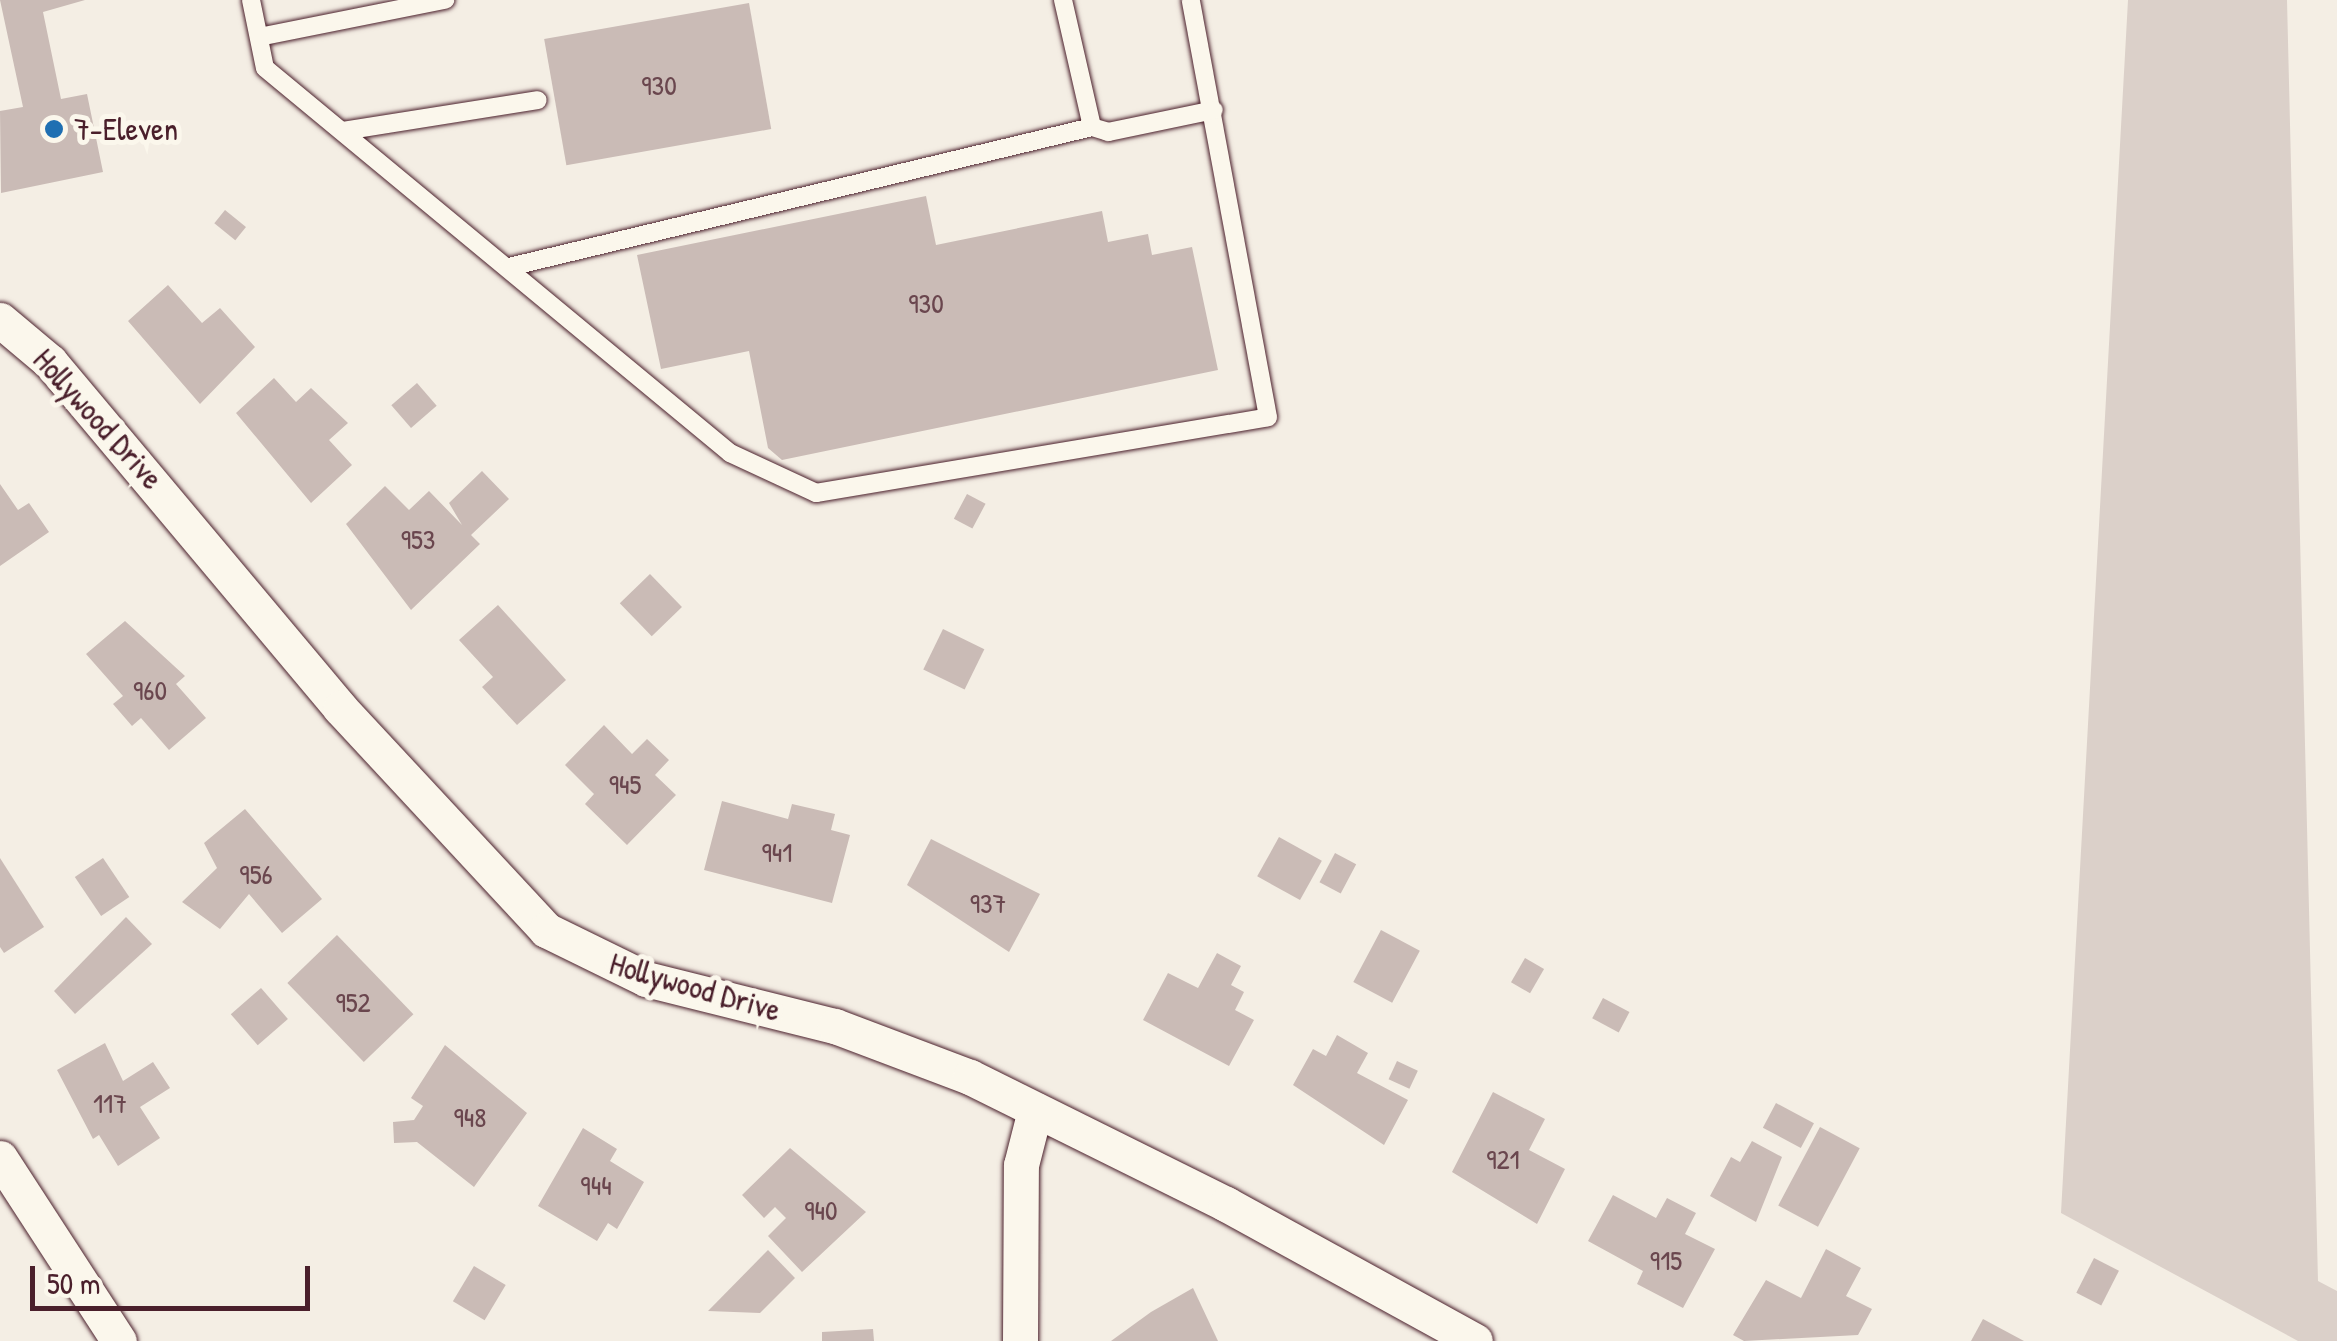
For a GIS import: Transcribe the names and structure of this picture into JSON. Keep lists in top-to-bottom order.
{
  "streets": {
    "street": ["Hollywood Drive"]
  },
  "places": ["7-Eleven"],
  "house_numbers": [
    "930",
    "930",
    "953",
    "960",
    "945",
    "941",
    "956",
    "937",
    "952",
    "117",
    "948",
    "921",
    "944",
    "940",
    "915"
  ],
  "scale_bar": "50 m"
}
